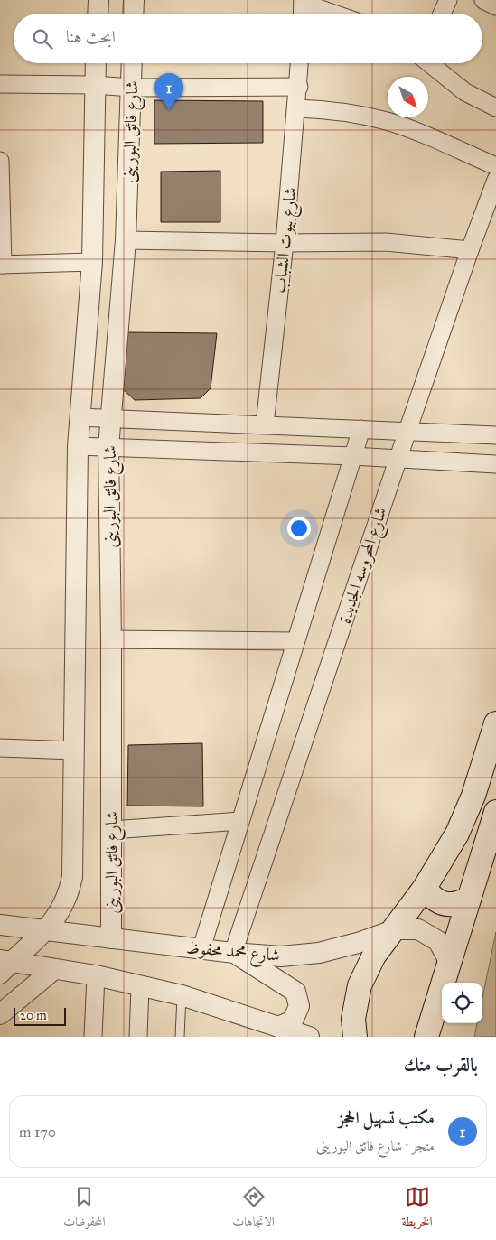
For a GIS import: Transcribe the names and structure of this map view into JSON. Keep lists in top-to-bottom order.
{
  "streets": {
    "street": [
      "شارع فائق البورينى",
      "شارع بيوت الشباب",
      "شارع المحروسه الجديدة",
      "شارع محمد محفوظ"
    ]
  },
  "crossings": [
    ["شارع فائق البورينى", "شارع محمد محفوظ"],
    ["شارع المحروسه الجديدة", "شارع محمد محفوظ"]
  ],
  "scale_bar": "20 m",
  "north": "bottom right",
  "page": {
    "search": "ابحث هنا",
    "pins": "1",
    "scale": "20 m",
    "heading": "بالقرب منك",
    "list": [
      {
        "mark": "1",
        "name": "مكتب تسهيل الحجز",
        "note": "متجر · شارع فائق البورينى",
        "value": "170 m"
      }
    ],
    "nav": ["الخريطة", "الاتجاهات", "المحفوظات"]
  }
}
